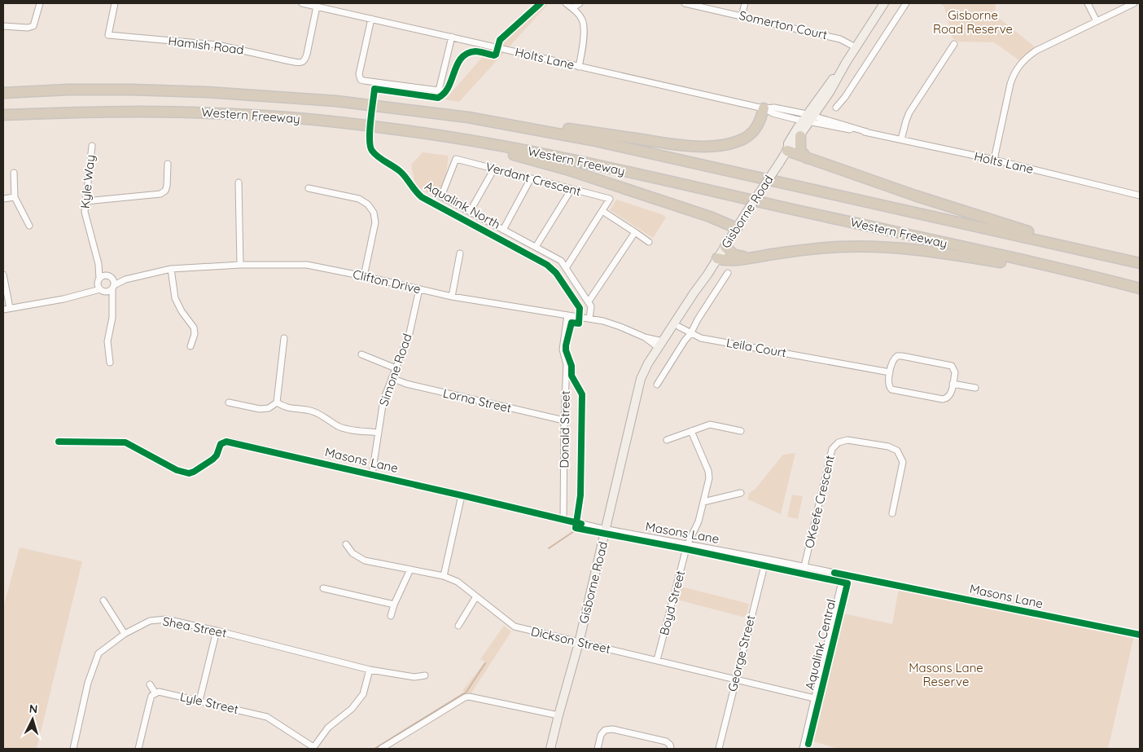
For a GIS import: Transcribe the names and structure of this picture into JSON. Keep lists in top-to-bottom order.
{
  "streets": {
    "highway": ["Western Freeway"],
    "main road": ["Gisborne Road"],
    "street": [
      "Somerton Court",
      "Hamish Road",
      "Holts Lane",
      "Verdant Crescent",
      "Kyle Way",
      "Clifton Drive",
      "Leila Court",
      "Simone Road",
      "Lorna Street",
      "Donald Street",
      "Masons Lane",
      "OKeefe Crescent",
      "Boyd Street",
      "Shea Street",
      "Dickson Street",
      "George Street",
      "Lyle Street"
    ],
    "cycle path": ["Aqualink North"]
  },
  "crossings": [
    ["Somerton Court", "Gisborne Road"],
    ["Hamish Road", "Holts Lane"],
    ["Holts Lane", "Gisborne Road"],
    ["Kyle Way", "Clifton Drive"],
    ["Gisborne Road", "Clifton Drive"],
    ["Gisborne Road", "Leila Court"],
    ["Gisborne Road", "Masons Lane"],
    ["Gisborne Road", "Dickson Street"],
    ["Clifton Drive", "Simone Road"],
    ["Clifton Drive", "Donald Street"],
    ["Simone Road", "Lorna Street"],
    ["Simone Road", "Masons Lane"],
    ["Lorna Street", "Donald Street"],
    ["Donald Street", "Masons Lane"],
    ["Masons Lane", "OKeefe Crescent"],
    ["Masons Lane", "Boyd Street"],
    ["Masons Lane", "George Street"],
    ["Boyd Street", "Dickson Street"],
    ["Dickson Street", "George Street"]
  ],
  "parks": ["Gisborne Road Reserve", "Masons Lane Reserve"],
  "north": "top"
}
